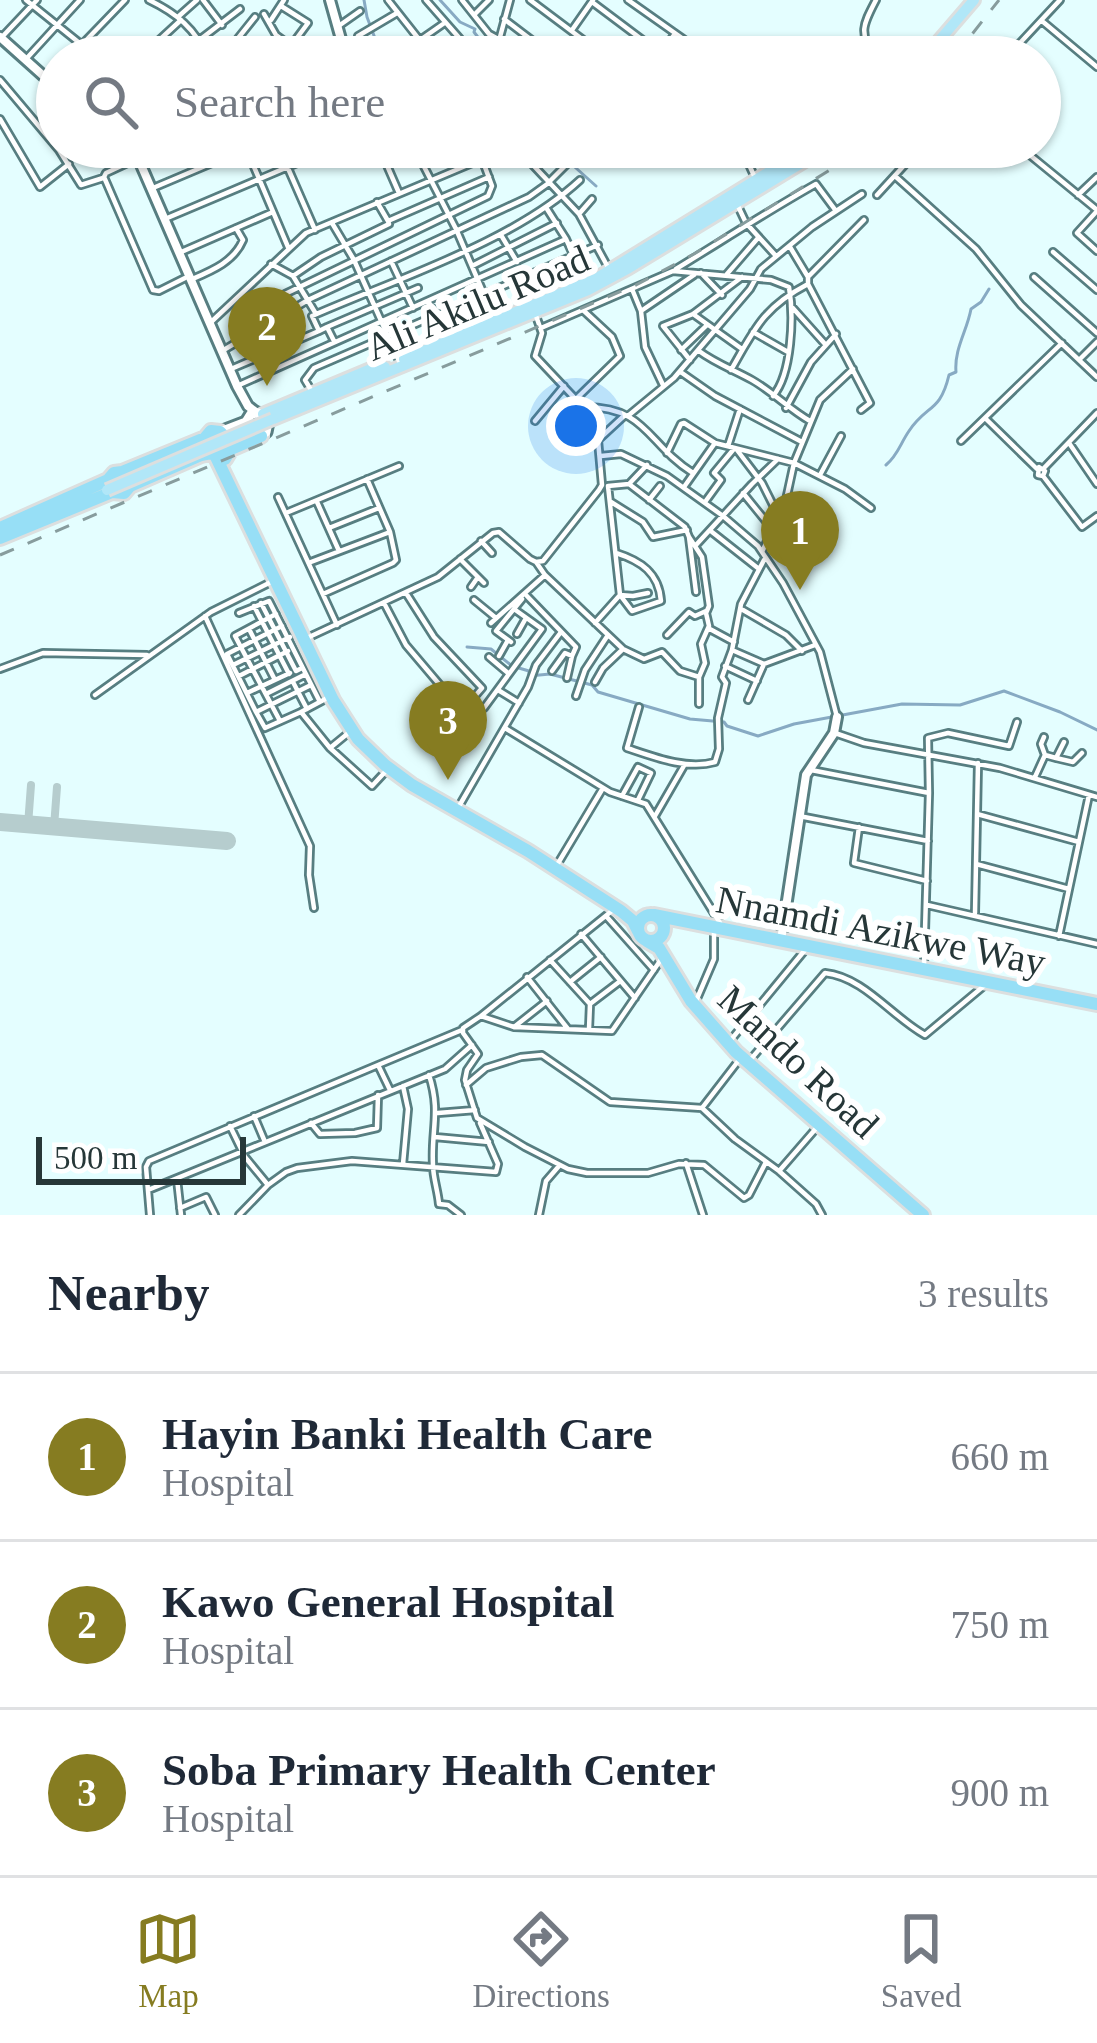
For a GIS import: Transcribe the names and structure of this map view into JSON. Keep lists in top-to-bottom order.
{
  "streets": {
    "highway": ["Nnamdi Azikwe Way", "Mando Road"],
    "main road": ["Ali Akilu Road"]
  },
  "crossings": [
    ["Nnamdi Azikwe Way", "Mando Road"]
  ],
  "scale_bar": "500 m",
  "page": {
    "search": "Search here",
    "pins": ["2", "1", "3"],
    "scale": "500 m",
    "heading": ["Nearby", "3 results"],
    "list": [
      {
        "mark": "1",
        "name": "Hayin Banki Health Care",
        "note": "Hospital",
        "value": "660 m"
      },
      {
        "mark": "2",
        "name": "Kawo General Hospital",
        "note": "Hospital",
        "value": "750 m"
      },
      {
        "mark": "3",
        "name": "Soba Primary Health Center",
        "note": "Hospital",
        "value": "900 m"
      }
    ],
    "nav": ["Map", "Directions", "Saved"]
  }
}
